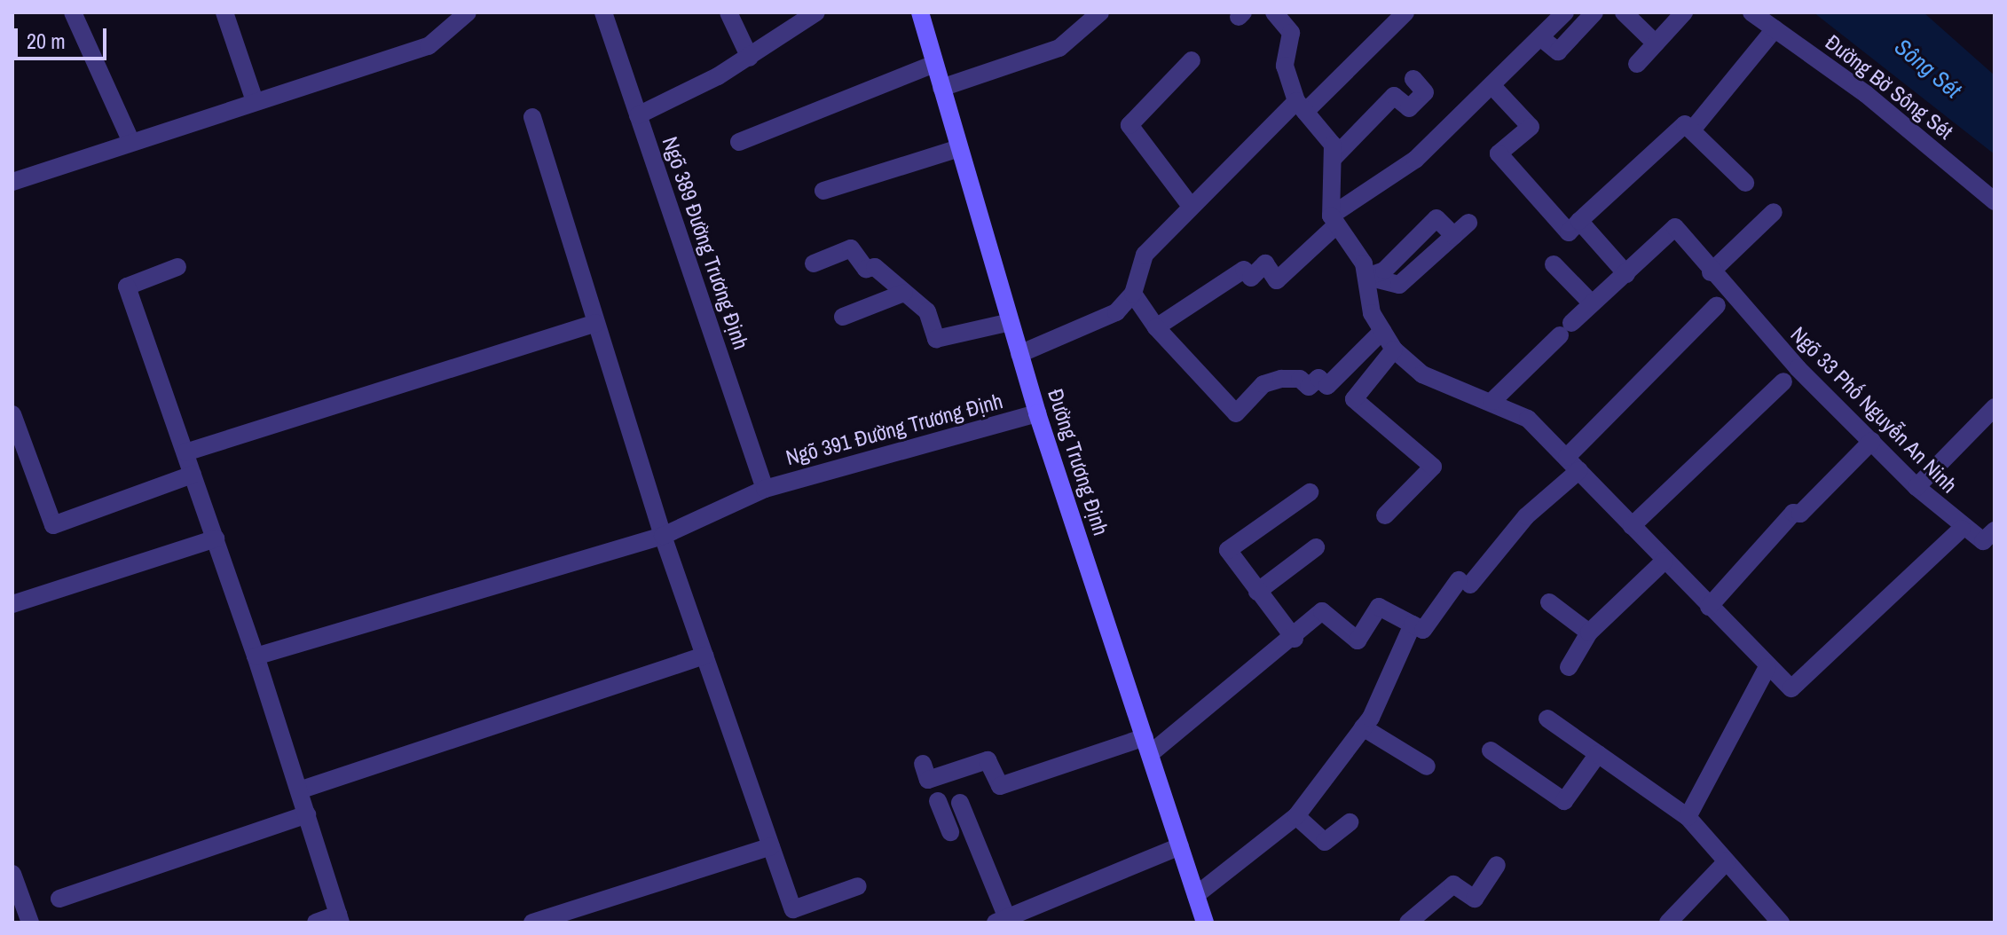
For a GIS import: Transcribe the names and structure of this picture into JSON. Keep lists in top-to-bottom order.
{
  "streets": {
    "main road": ["Đường Trương Định"],
    "street": [
      "Đường Bờ Sông Sét",
      "Ngõ 389 Đường Trương Định",
      "Ngõ 33 Phố Nguyễn An Ninh",
      "Ngõ 391 Đường Trương Định"
    ]
  },
  "crossings": [
    ["Ngõ 389 Đường Trương Định", "Ngõ 391 Đường Trương Định"],
    ["Ngõ 391 Đường Trương Định", "Đường Trương Định"]
  ],
  "water": ["Sông Sét"],
  "scale_bar": "20 m"
}
